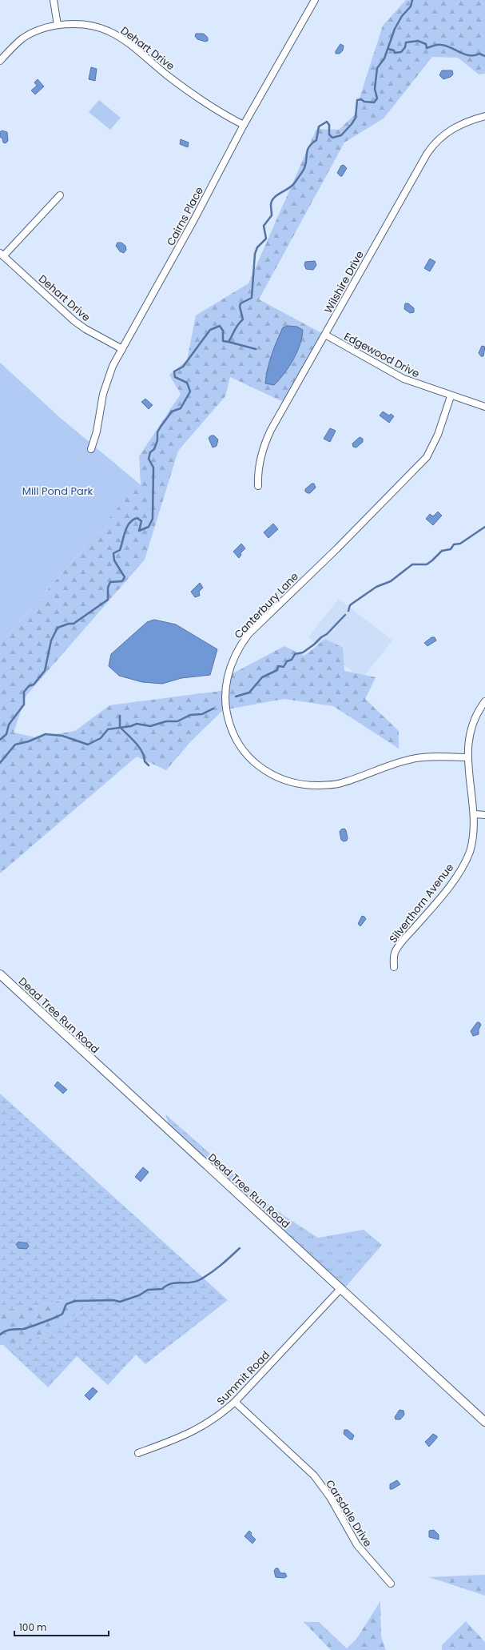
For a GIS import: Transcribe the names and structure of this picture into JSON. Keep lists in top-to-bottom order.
{
  "streets": {
    "street": [
      "Dehart Drive",
      "Cairns Place",
      "Wilshire Drive",
      "Edgewood Drive",
      "Canterbury Lane",
      "Silverthorn Avenue",
      "Dead Tree Run Road",
      "Summit Road",
      "Carsdale Drive"
    ]
  },
  "crossings": [
    ["Dehart Drive", "Cairns Place"],
    ["Wilshire Drive", "Edgewood Drive"],
    ["Edgewood Drive", "Canterbury Lane"],
    ["Canterbury Lane", "Silverthorn Avenue"],
    ["Dead Tree Run Road", "Summit Road"],
    ["Summit Road", "Carsdale Drive"]
  ],
  "parks": ["Mill Pond Park"],
  "scale_bar": "100 m"
}
